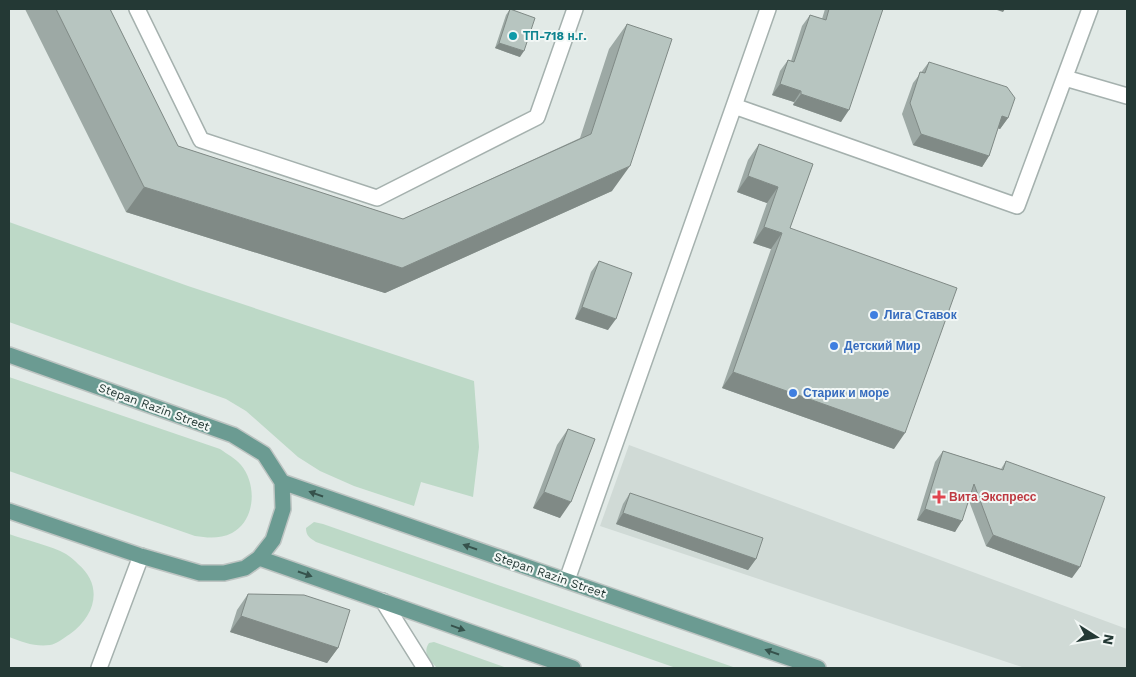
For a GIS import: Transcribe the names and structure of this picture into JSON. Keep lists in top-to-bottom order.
{
  "streets": {
    "main road": ["Stepan Razin Street"]
  },
  "places": {
    "other": [
      "ТП-718 н.г.",
      "Лига Ставок",
      "Детский Мир",
      "Старик и море"
    ],
    "health": ["Вита Экспресс"]
  },
  "north": "right"
}
